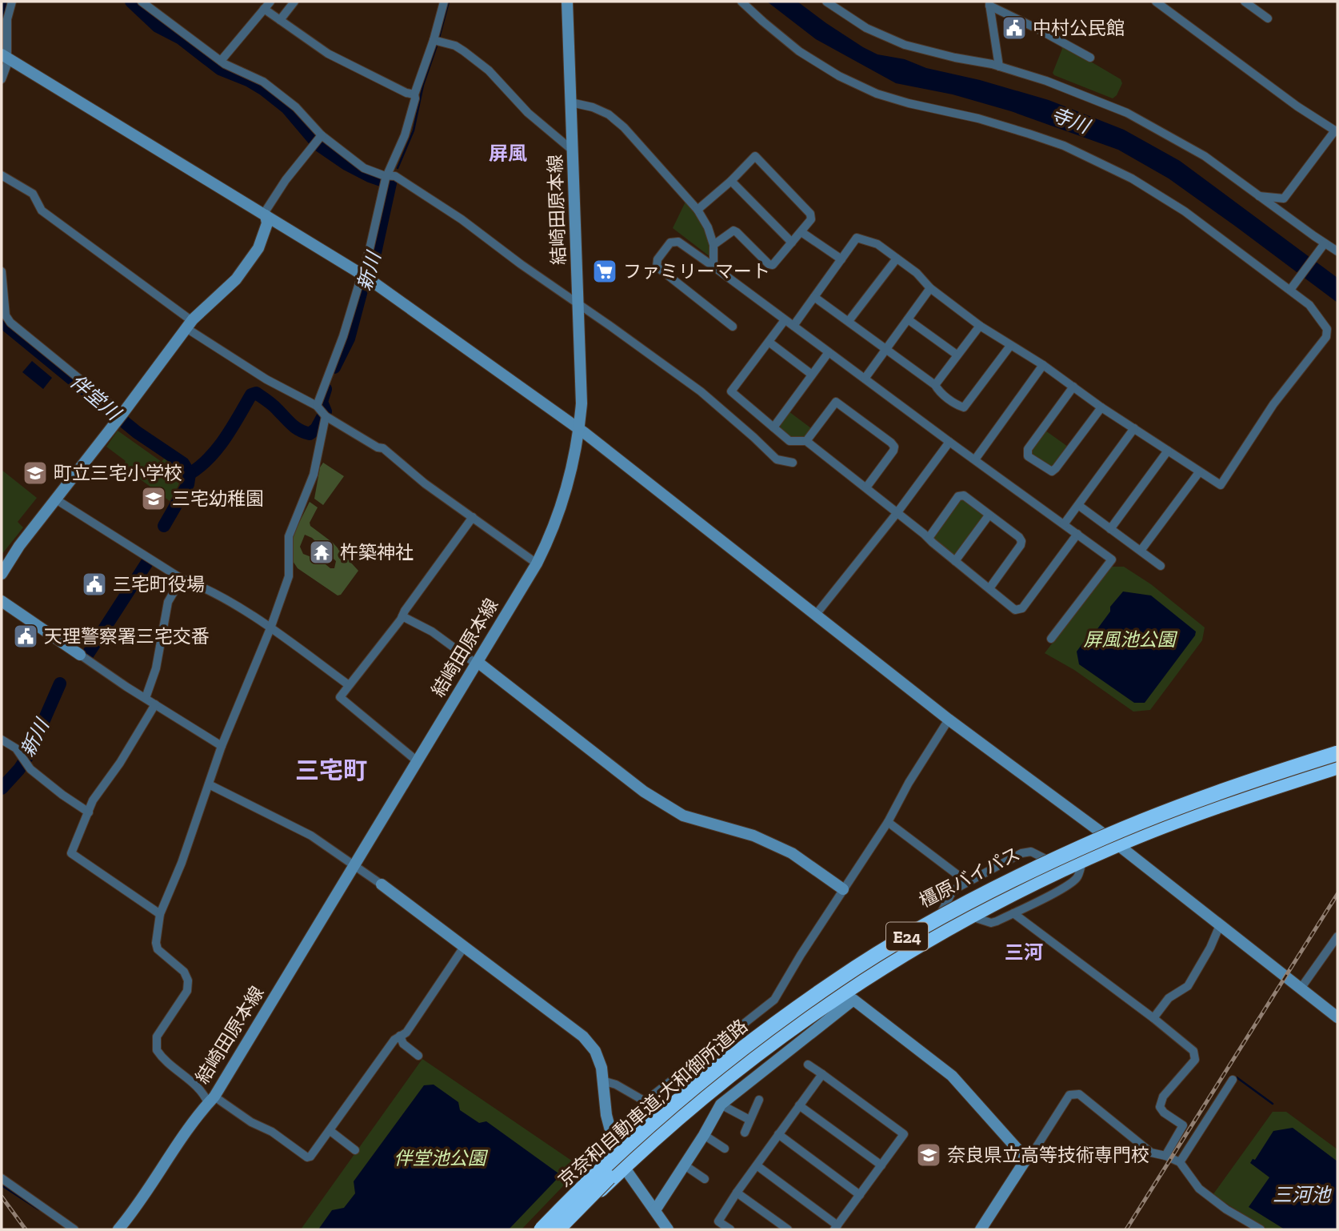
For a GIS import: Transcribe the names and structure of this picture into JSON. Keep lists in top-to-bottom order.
{
  "streets": {
    "highway": ["橿原バイパス", "E24", "京奈和自動車道;大和御所道路"],
    "street": ["結崎田原本線"]
  },
  "crossings": [
    ["橿原バイパス", "京奈和自動車道;大和御所道路"]
  ],
  "districts": ["屏風", "三宅町", "三河"],
  "water": [
    "寺川",
    "新川",
    "伴堂川",
    "三河池"
  ],
  "parks": ["屏風池公園", "伴堂池公園"],
  "places": {
    "public building": ["中村公民館", "三宅町役場", "天理警察署三宅交番"],
    "supermarket": ["ファミリーマート"],
    "school or university": ["町立三宅小学校", "三宅幼稚園", "奈良県立高等技術専門校"],
    "temple": ["杵築神社"]
  }
}
